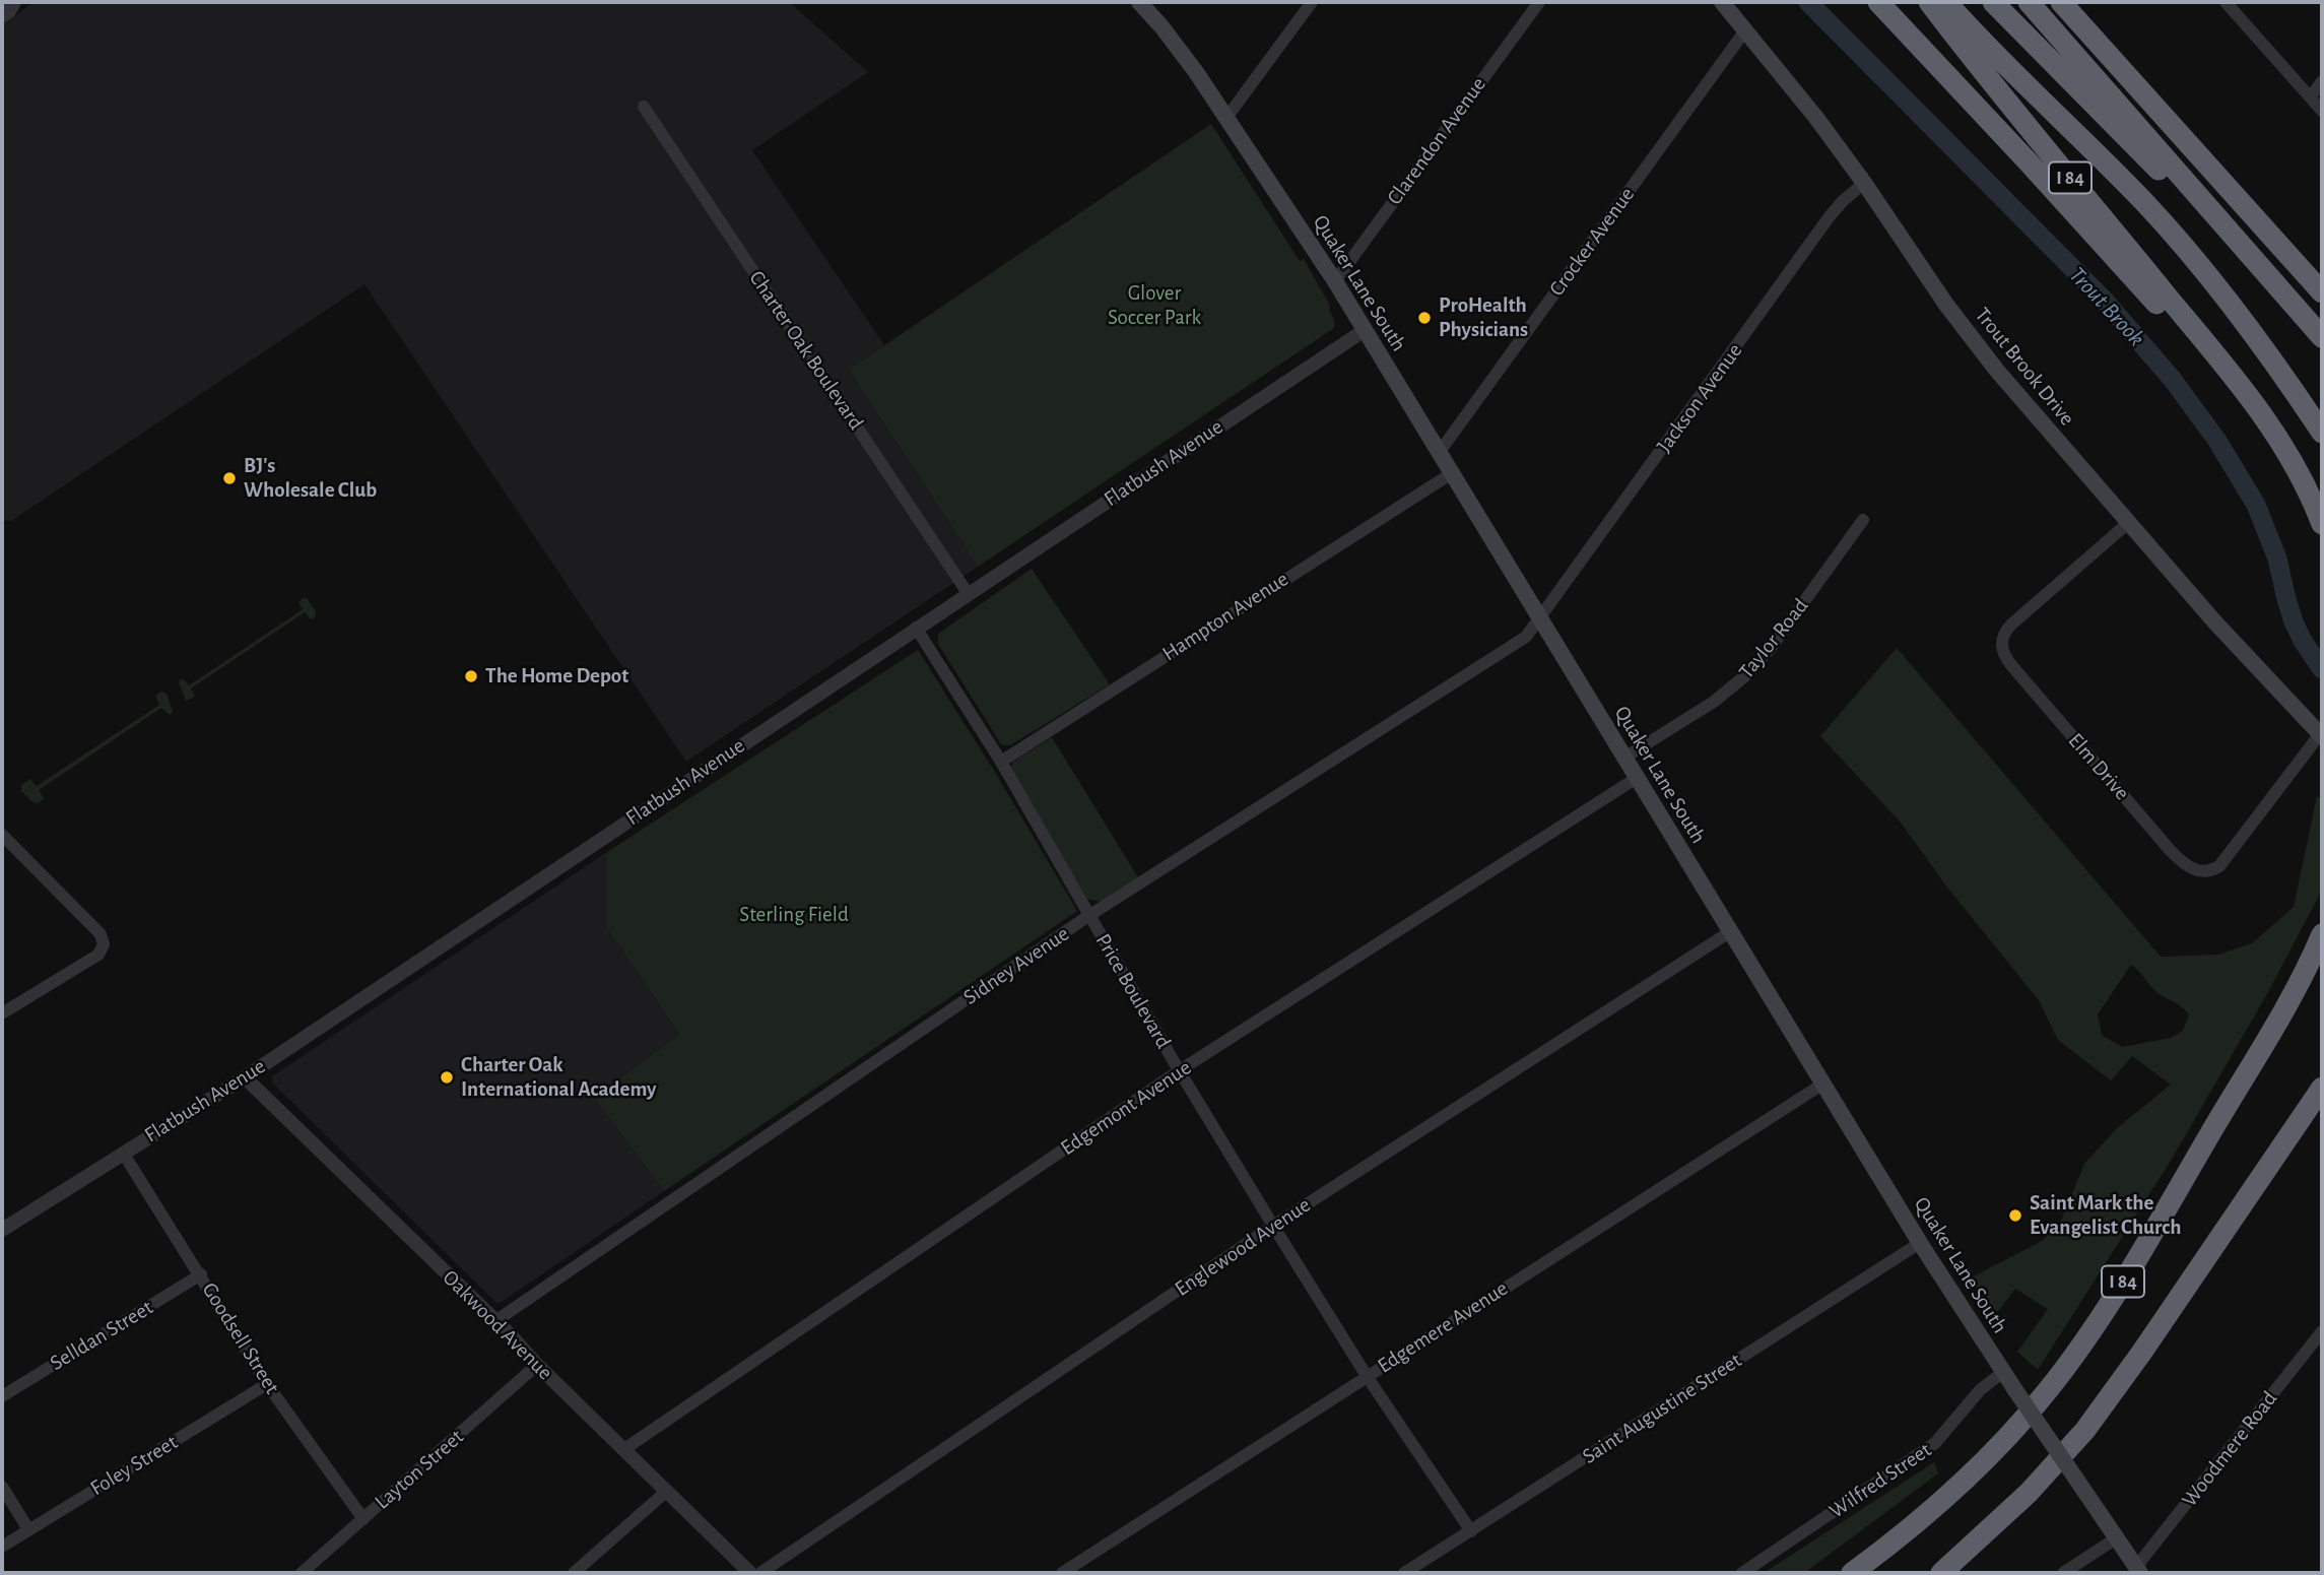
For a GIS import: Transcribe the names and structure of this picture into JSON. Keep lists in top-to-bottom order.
{
  "streets": {
    "highway": ["I 84"],
    "main road": ["Quaker Lane South", "Trout Brook Drive"],
    "street": [
      "Clarendon Avenue",
      "Crocker Avenue",
      "Charter Oak Boulevard",
      "Jackson Avenue",
      "Flatbush Avenue",
      "Hampton Avenue",
      "Taylor Road",
      "Elm Drive",
      "Sidney Avenue",
      "Price Boulevard",
      "Edgemont Avenue",
      "Englewood Avenue",
      "Oakwood Avenue",
      "Edgemere Avenue",
      "Selldan Street",
      "Goodsell Street",
      "Saint Augustine Street",
      "Woodmere Road",
      "Foley Street",
      "Layton Street",
      "Wilfred Street"
    ]
  },
  "crossings": [
    ["Clarendon Avenue", "Quaker Lane South"],
    ["Crocker Avenue", "Quaker Lane South"],
    ["Crocker Avenue", "Trout Brook Drive"],
    ["Quaker Lane South", "Jackson Avenue"],
    ["Quaker Lane South", "Flatbush Avenue"],
    ["Quaker Lane South", "Hampton Avenue"],
    ["Quaker Lane South", "Taylor Road"],
    ["Quaker Lane South", "Sidney Avenue"],
    ["Quaker Lane South", "Edgemont Avenue"],
    ["Quaker Lane South", "Englewood Avenue"],
    ["Quaker Lane South", "Edgemere Avenue"],
    ["Quaker Lane South", "Saint Augustine Street"],
    ["Quaker Lane South", "Woodmere Road"],
    ["Quaker Lane South", "Wilfred Street"],
    ["Charter Oak Boulevard", "Flatbush Avenue"],
    ["Trout Brook Drive", "Jackson Avenue"],
    ["Trout Brook Drive", "Elm Drive"],
    ["Jackson Avenue", "Sidney Avenue"],
    ["Flatbush Avenue", "Price Boulevard"],
    ["Flatbush Avenue", "Oakwood Avenue"],
    ["Flatbush Avenue", "Goodsell Street"],
    ["Hampton Avenue", "Price Boulevard"],
    ["Sidney Avenue", "Price Boulevard"],
    ["Sidney Avenue", "Oakwood Avenue"],
    ["Price Boulevard", "Edgemont Avenue"],
    ["Price Boulevard", "Englewood Avenue"],
    ["Price Boulevard", "Edgemere Avenue"],
    ["Price Boulevard", "Saint Augustine Street"],
    ["Edgemont Avenue", "Oakwood Avenue"],
    ["Oakwood Avenue", "Layton Street"],
    ["Selldan Street", "Goodsell Street"],
    ["Goodsell Street", "Foley Street"],
    ["Goodsell Street", "Layton Street"]
  ],
  "water": ["Trout Brook"],
  "parks": ["Glover Soccer Park", "Sterling Field"],
  "places": [
    "ProHealth Physicians",
    "BJ's Wholesale Club",
    "The Home Depot",
    "Charter Oak International Academy",
    "Saint Mark the Evangelist Church"
  ]
}
